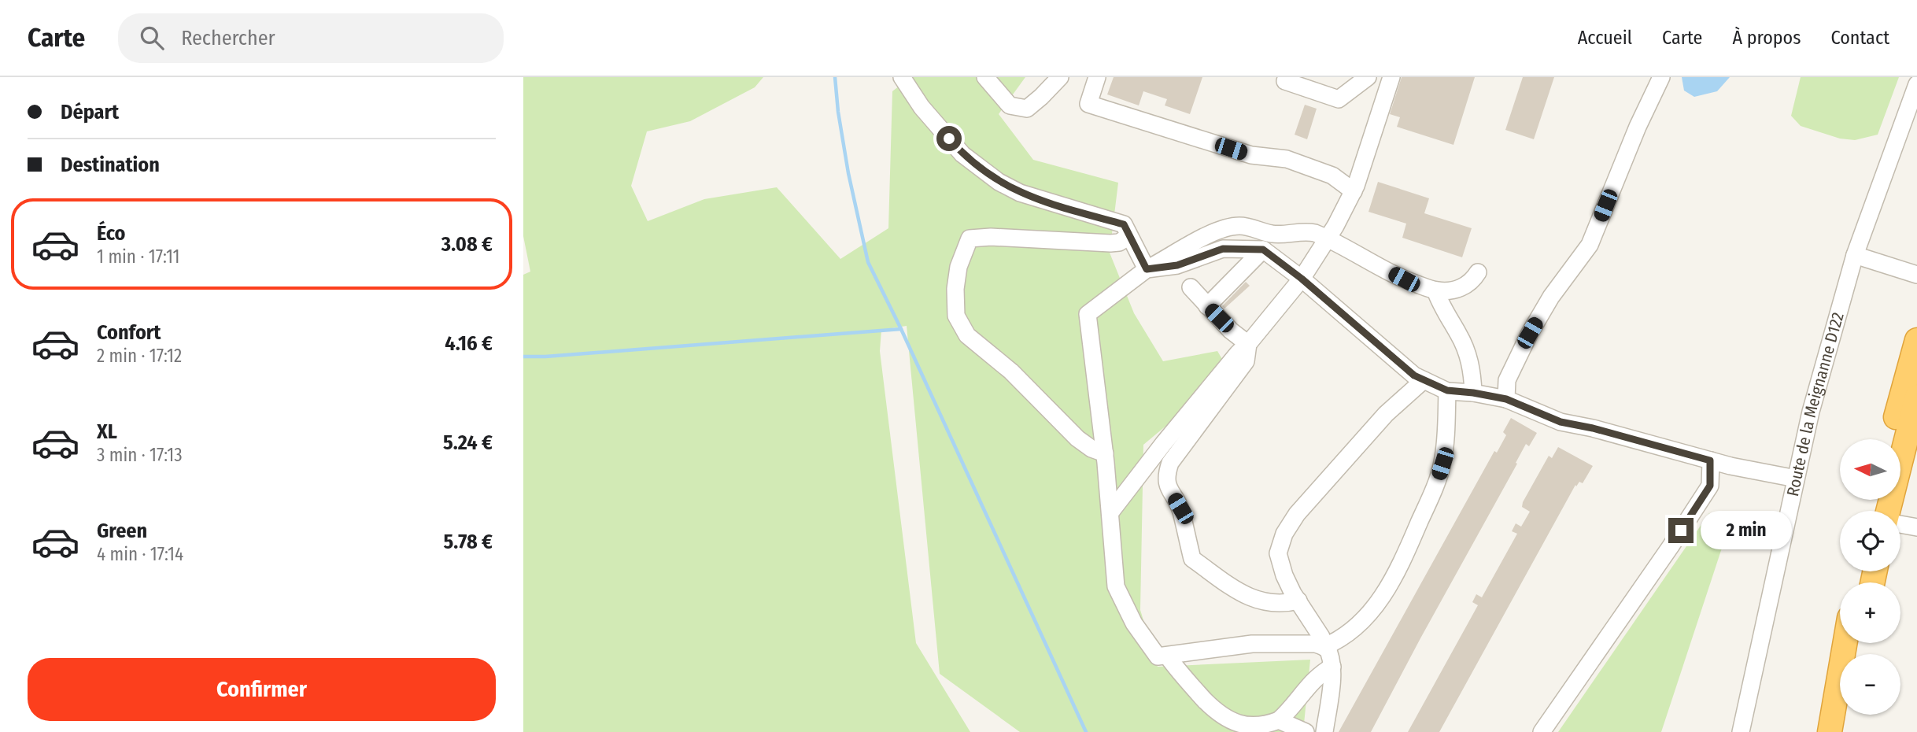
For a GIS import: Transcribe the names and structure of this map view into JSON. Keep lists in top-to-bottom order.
{
  "streets": {
    "street": ["Route de la Meignanne D122"]
  },
  "north": "left",
  "page": {
    "header": "Carte",
    "search": "Rechercher",
    "nav": [
      "Accueil",
      "Carte",
      "À propos",
      "Contact"
    ],
    "banner": ["Départ", "Destination"],
    "list": [
      {
        "name": "Éco",
        "note": "1 min · 17:11",
        "value": "3.08 €"
      },
      {
        "name": "Confort",
        "note": "2 min · 17:12",
        "value": "4.16 €"
      },
      {
        "name": "XL",
        "note": "3 min · 17:13",
        "value": "5.24 €"
      },
      {
        "name": "Green",
        "note": "4 min · 17:14",
        "value": "5.78 €"
      }
    ],
    "map_buttons": ["+", "−"],
    "bubble": "2 min",
    "buttons": "Confirmer"
  }
}
